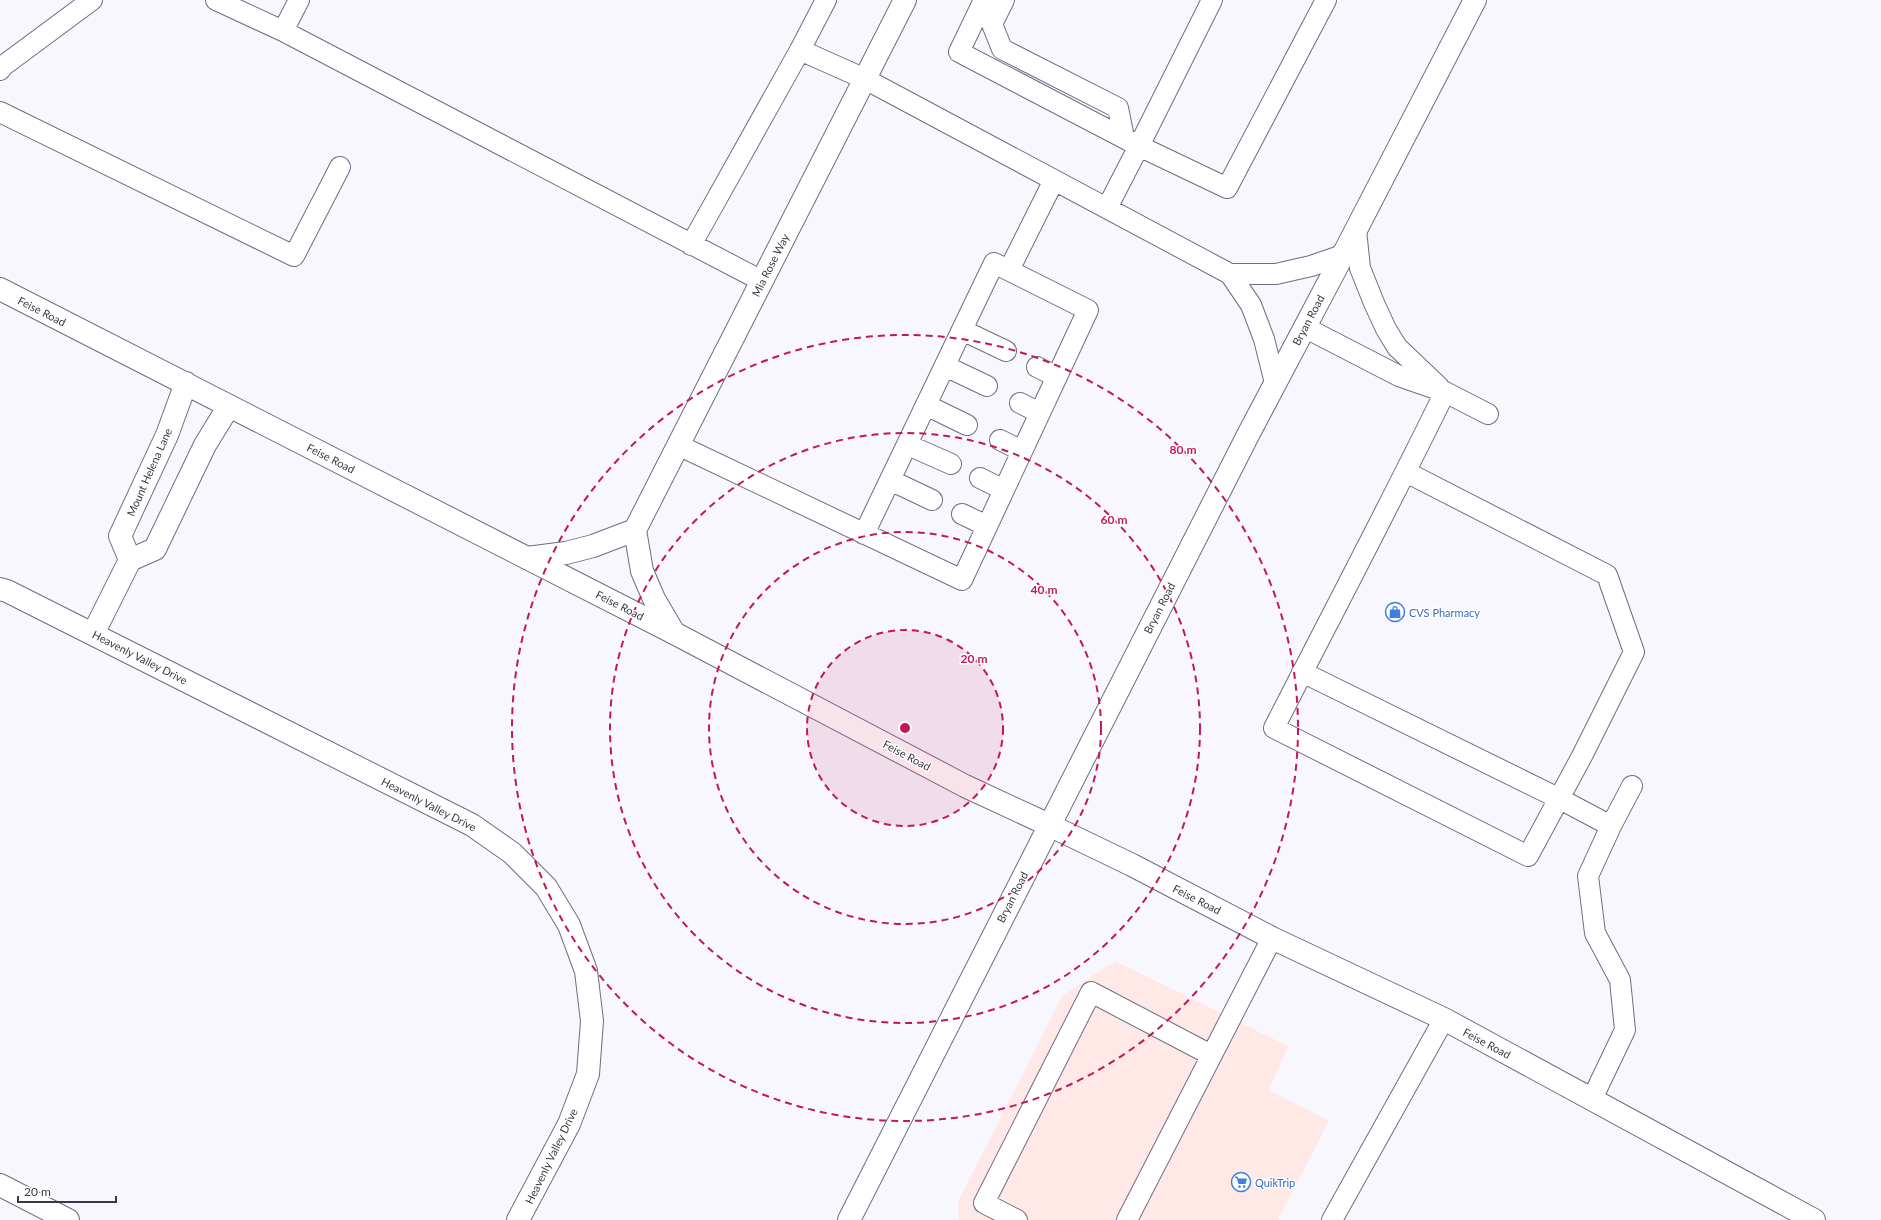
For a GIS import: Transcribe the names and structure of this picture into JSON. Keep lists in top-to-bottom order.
{
  "streets": {
    "street": [
      "Mia Rose Way",
      "Feise Road",
      "Bryan Road",
      "Mount Helena Lane",
      "Heavenly Valley Drive"
    ]
  },
  "crossings": [
    ["Feise Road", "Bryan Road"],
    ["Feise Road", "Mount Helena Lane"]
  ],
  "places": {
    "shop": ["CVS Pharmacy"],
    "supermarket": ["QuikTrip"]
  },
  "scale_bar": "20 m",
  "rings": [
    "80 m",
    "60 m",
    "40 m",
    "20 m"
  ]
}
